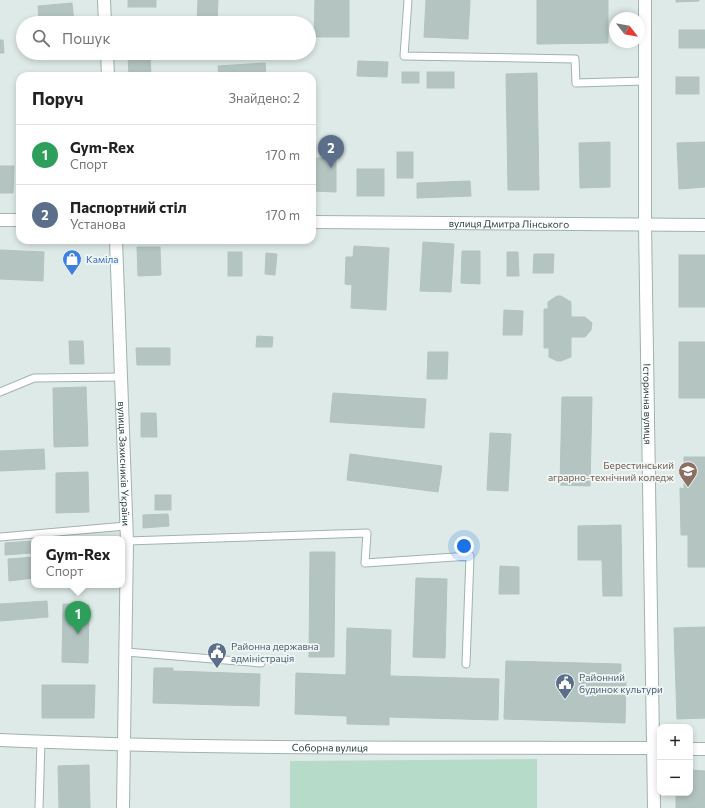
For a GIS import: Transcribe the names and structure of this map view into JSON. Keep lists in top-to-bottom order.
{
  "streets": {
    "street": [
      "вулиця Дмитра Лінського",
      "Історична вулиця",
      "вулиця Захисників України",
      "Соборна вулиця"
    ]
  },
  "crossings": [
    ["вулиця Дмитра Лінського", "Історична вулиця"],
    ["Історична вулиця", "Соборна вулиця"],
    ["вулиця Захисників України", "Соборна вулиця"]
  ],
  "places": {
    "shop": ["Каміла"],
    "school or university": ["Берестинський аграрно-технічний коледж"],
    "public building": ["Районна державна адміністрація", "Районний будинок культури"]
  },
  "north": "bottom right",
  "page": {
    "search": "Пошук",
    "heading": ["Поруч", "Знайдено: 2"],
    "list": [
      {
        "mark": "1",
        "name": "Gym-Rex",
        "note": "Спорт",
        "value": "170 m"
      },
      {
        "mark": "2",
        "name": "Паспортний стіл",
        "note": "Установа",
        "value": "170 m"
      }
    ],
    "pins": ["2", "1"],
    "popup": ["Gym-Rex", "Спорт"],
    "map_buttons": ["+", "−"]
  }
}
